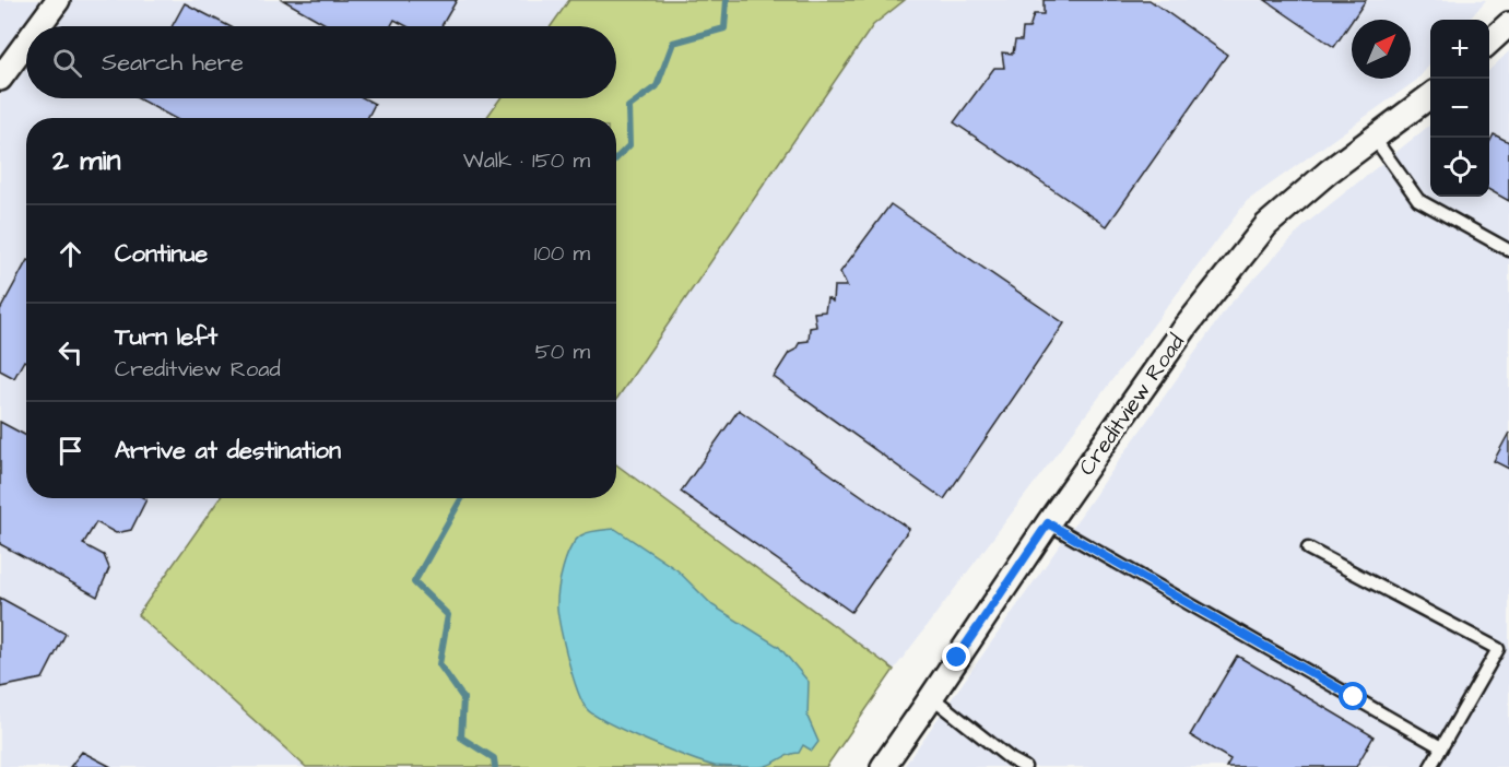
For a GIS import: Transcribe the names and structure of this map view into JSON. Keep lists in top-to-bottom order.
{
  "streets": {
    "street": ["Creditview Road"]
  },
  "north": "top right",
  "page": {
    "map_buttons": ["+", "−"],
    "search": "Search here",
    "heading": ["2 min", "Walk · 150 m"],
    "list": [
      ["Continue", "100 m"],
      ["Turn left", "Creditview Road", "50 m"],
      "Arrive at destination"
    ]
  }
}
